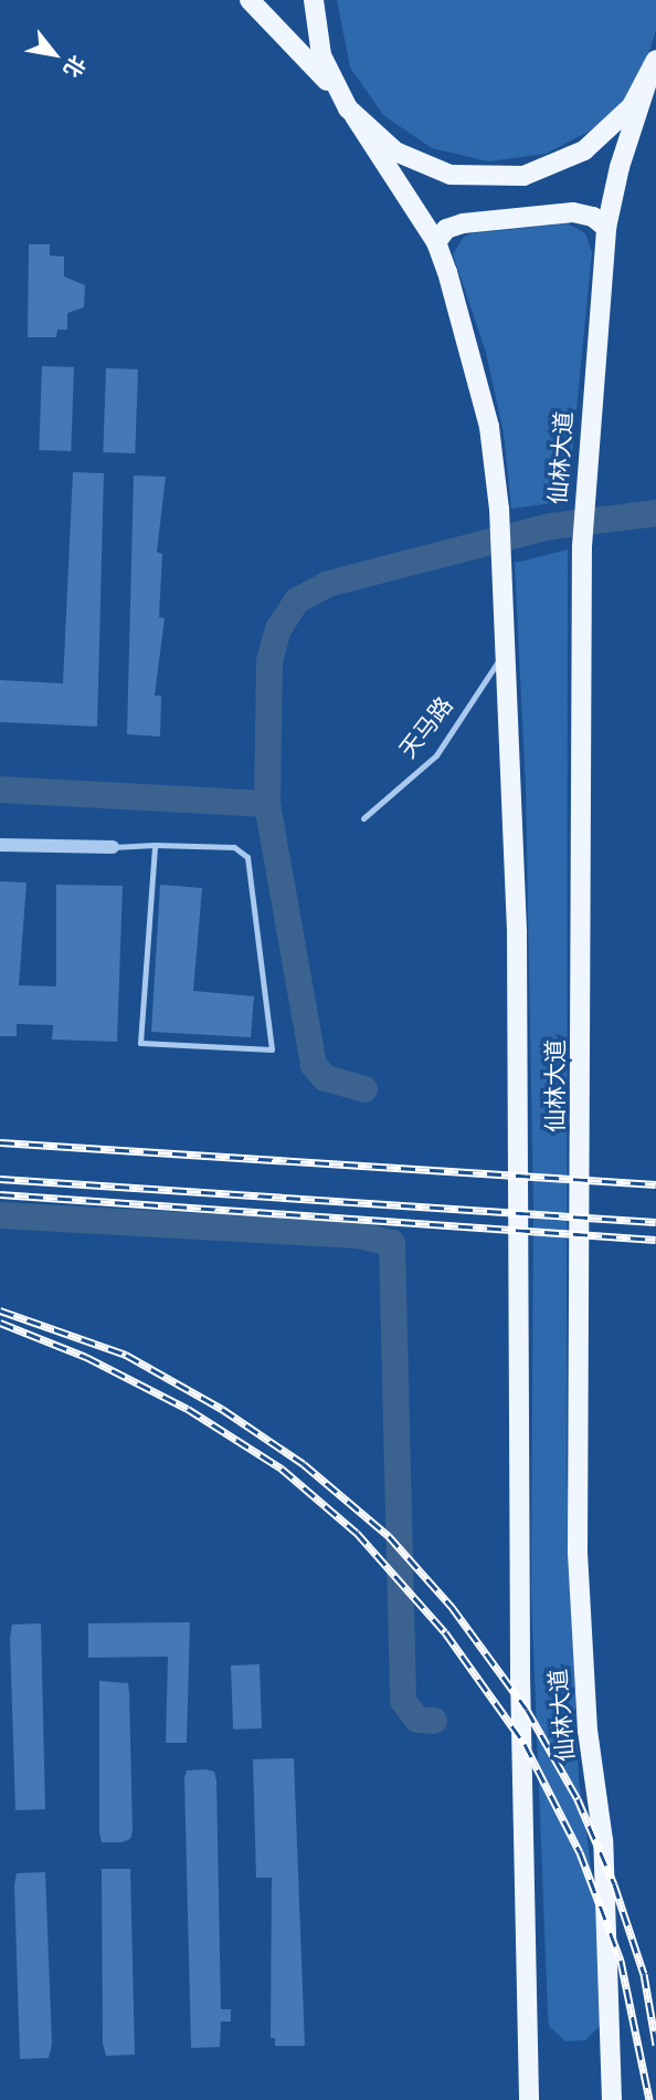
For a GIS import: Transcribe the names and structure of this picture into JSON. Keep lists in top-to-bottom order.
{
  "streets": {
    "main road": ["仙林大道"],
    "lane": ["天马路"]
  },
  "crossings": [
    ["仙林大道", "天马路"]
  ],
  "north": "bottom right"
}
